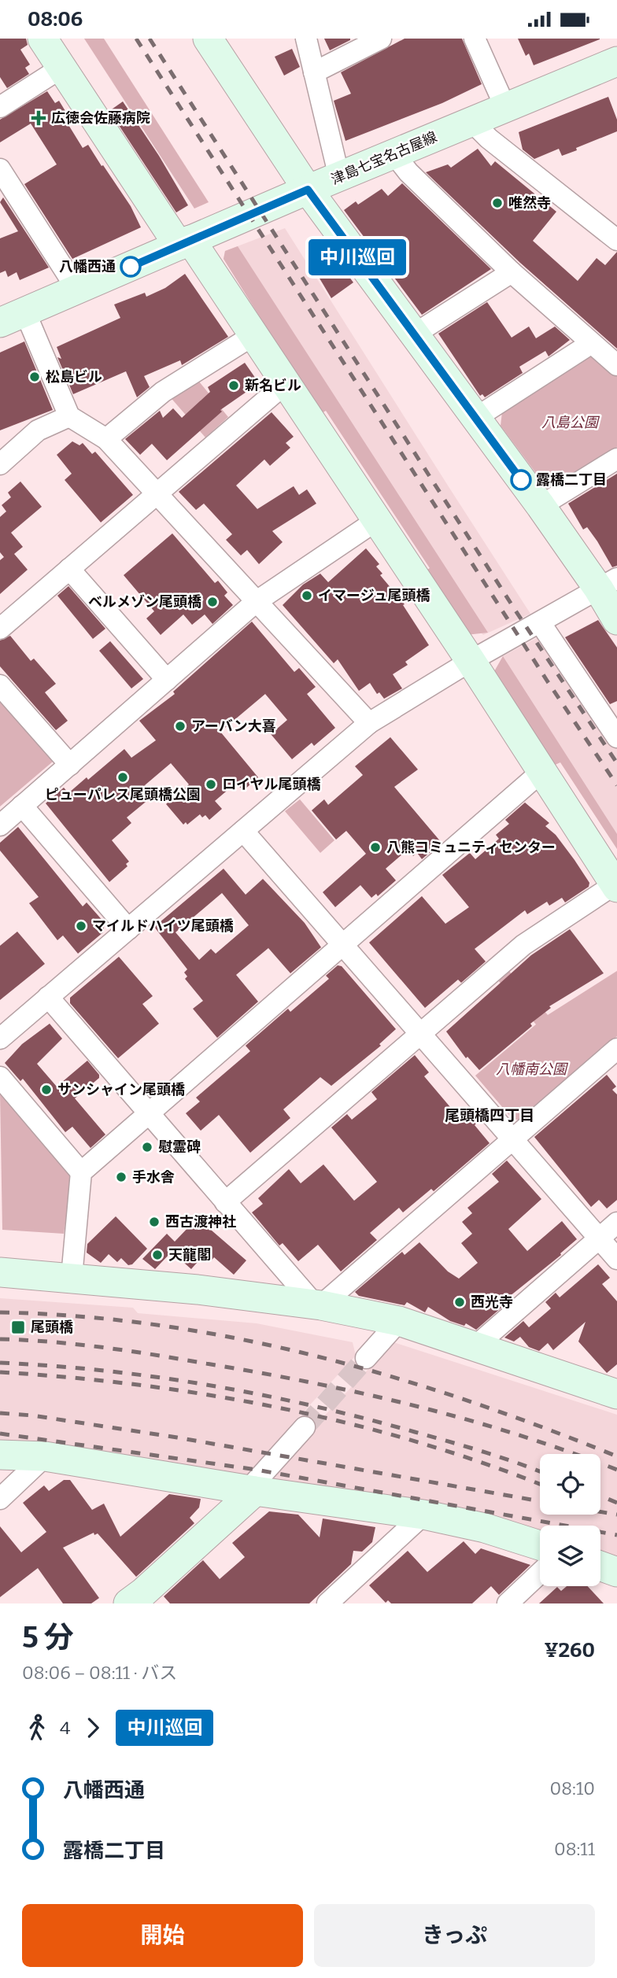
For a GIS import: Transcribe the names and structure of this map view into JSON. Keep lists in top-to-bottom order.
{
  "streets": {
    "street": ["津島七宝名古屋線"]
  },
  "districts": ["尾頭橋四丁目"],
  "parks": ["八島公園", "八幡南公園"],
  "places": {
    "health": ["広徳会佐藤病院"],
    "other": [
      "唯然寺",
      "八幡西通",
      "松島ビル",
      "新名ビル",
      "露橋二丁目",
      "イマージュ尾頭橋",
      "ベルメゾン尾頭橋",
      "アーバン大喜",
      "ピューパレス尾頭橋公園",
      "ロイヤル尾頭橋",
      "八熊コミュニティセンター",
      "マイルドハイツ尾頭橋",
      "サンシャイン尾頭橋",
      "慰霊碑",
      "手水舎",
      "西古渡神社",
      "天龍閣",
      "西光寺"
    ],
    "transit": ["尾頭橋"]
  },
  "lines": ["bus line 中川巡回"],
  "page": {
    "status": "08:06",
    "on_map": "中川巡回",
    "heading": ["5 分", "08:06 – 08:11 · バス", "¥260"],
    "legs": ["4", "中川巡回"],
    "list": [
      {
        "name": "八幡西通",
        "value": "08:10"
      },
      {
        "name": "露橋二丁目",
        "value": "08:11"
      }
    ],
    "buttons": ["開始", "きっぷ"]
  }
}
